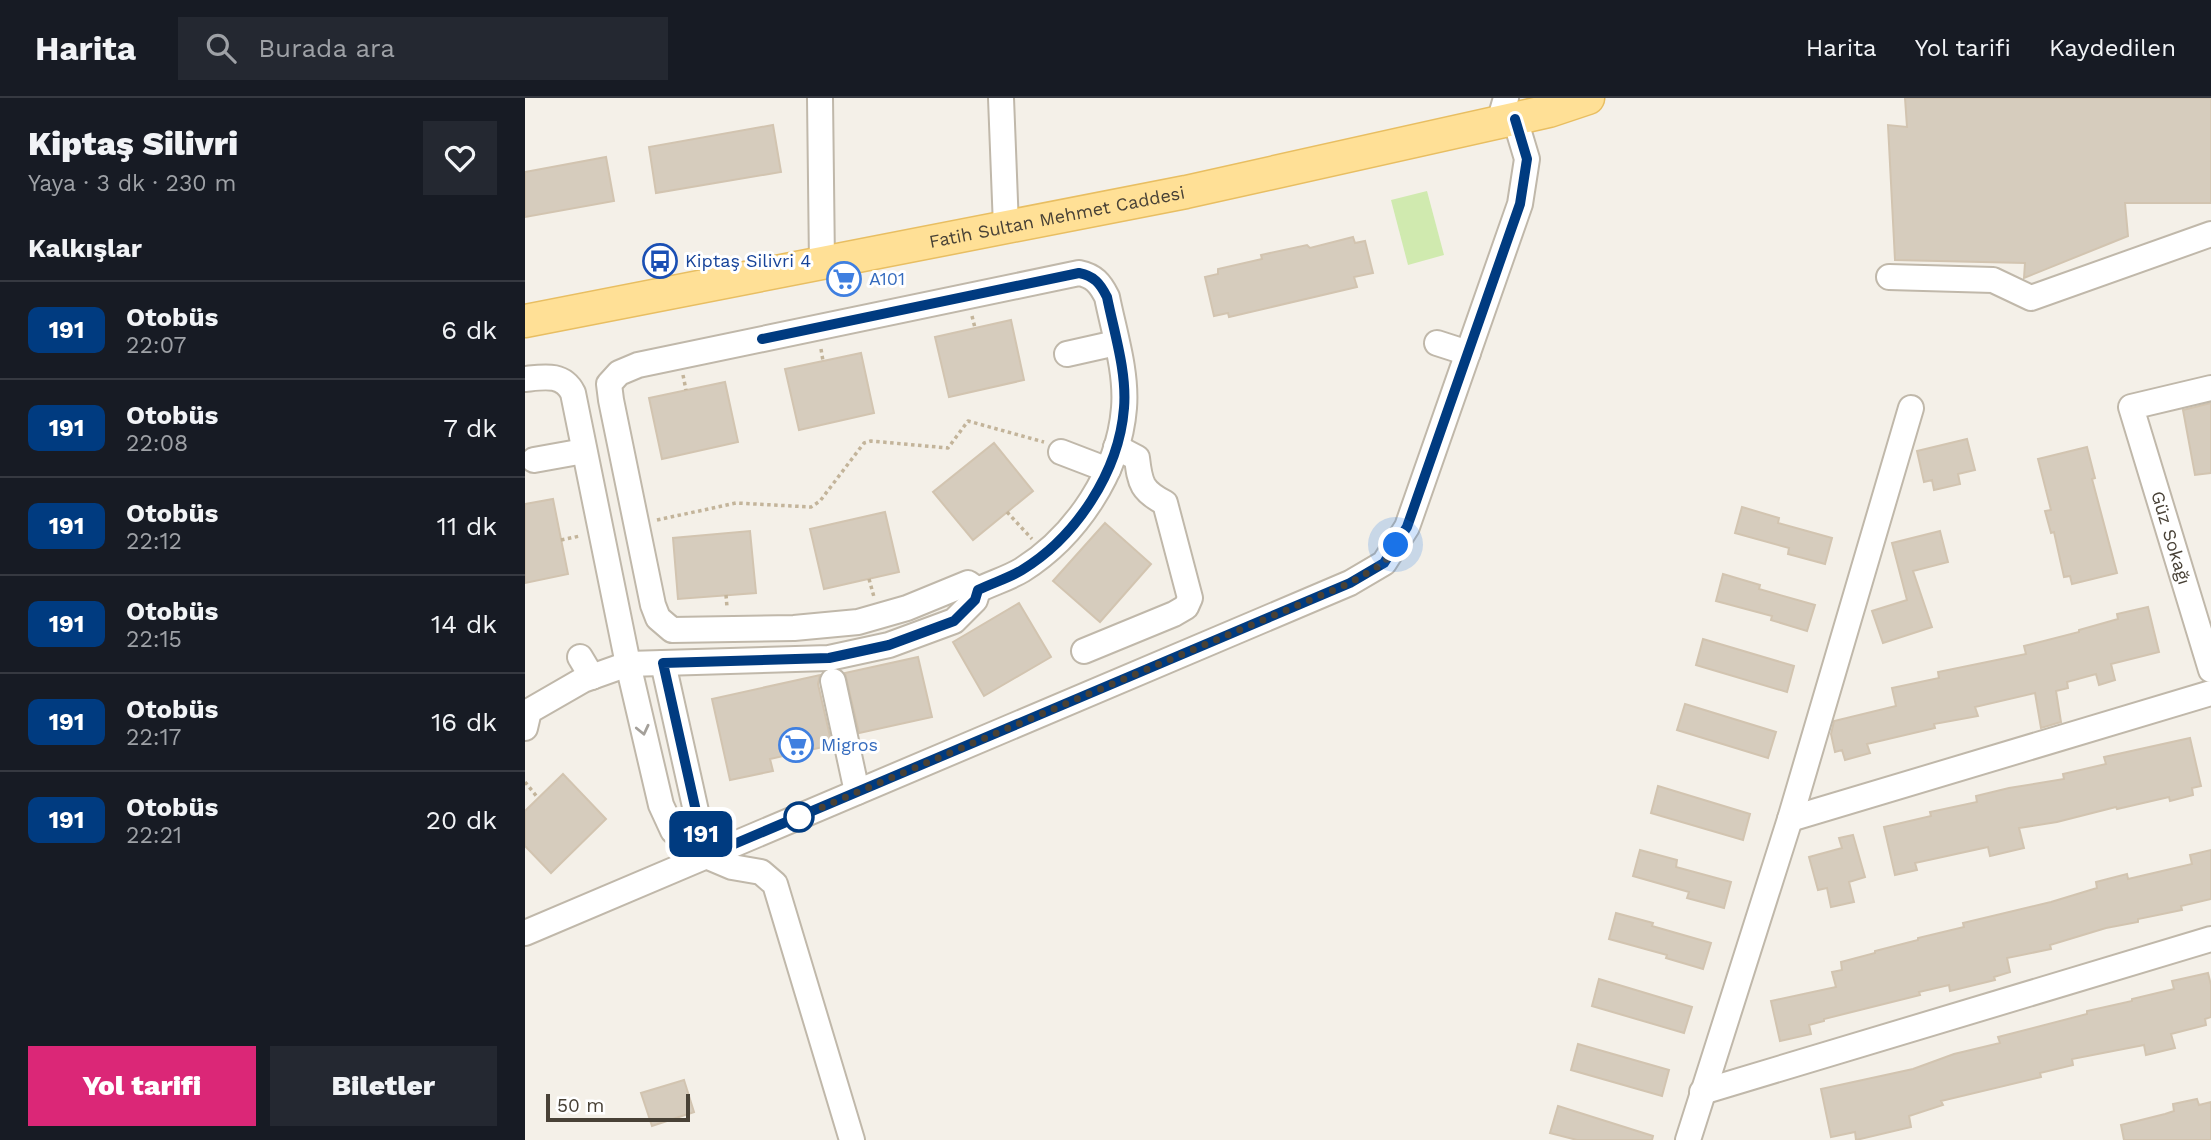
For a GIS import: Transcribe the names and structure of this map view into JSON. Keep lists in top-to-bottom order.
{
  "streets": {
    "main road": ["Fatih Sultan Mehmet Caddesi"],
    "street": ["Güz Sokağı"]
  },
  "places": {
    "bus stop": ["Kiptaş Silivri 4"],
    "supermarket": ["A101", "Migros"]
  },
  "lines": ["bus line 191"],
  "scale_bar": "50 m",
  "page": {
    "header": "Harita",
    "search": "Burada ara",
    "nav": ["Harita", "Yol tarifi", "Kaydedilen"],
    "heading": [
      ["Kiptaş Silivri", "Yaya · 3 dk · 230 m"],
      "Kalkışlar"
    ],
    "on_map": "191",
    "list": [
      {
        "mark": "191",
        "name": "Otobüs",
        "note": "22:07",
        "value": "6 dk"
      },
      {
        "mark": "191",
        "name": "Otobüs",
        "note": "22:08",
        "value": "7 dk"
      },
      {
        "mark": "191",
        "name": "Otobüs",
        "note": "22:12",
        "value": "11 dk"
      },
      {
        "mark": "191",
        "name": "Otobüs",
        "note": "22:15",
        "value": "14 dk"
      },
      {
        "mark": "191",
        "name": "Otobüs",
        "note": "22:17",
        "value": "16 dk"
      },
      {
        "mark": "191",
        "name": "Otobüs",
        "note": "22:21",
        "value": "20 dk"
      }
    ],
    "buttons": ["Yol tarifi", "Biletler"],
    "scale": "50 m"
  }
}
